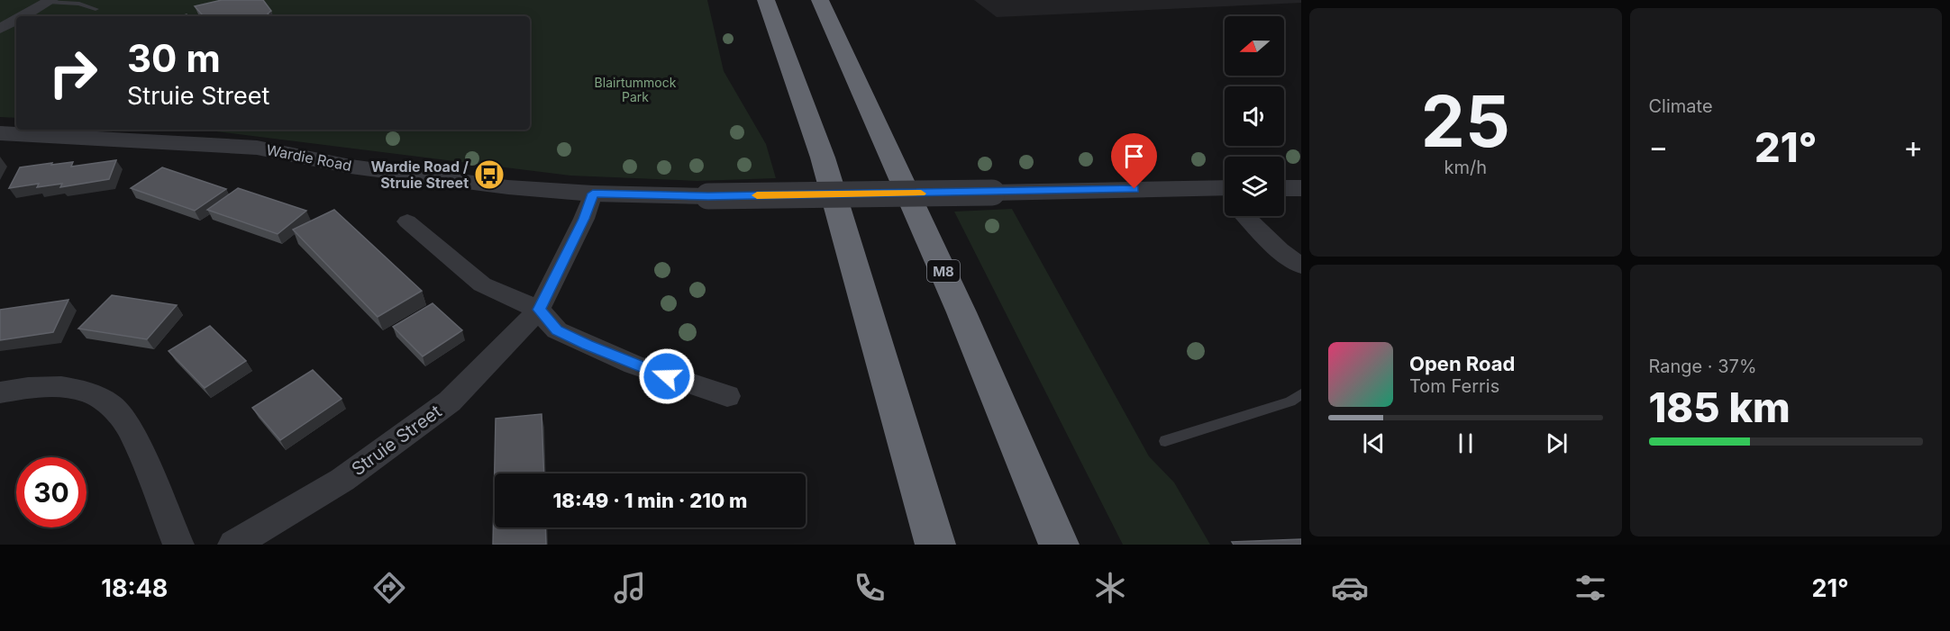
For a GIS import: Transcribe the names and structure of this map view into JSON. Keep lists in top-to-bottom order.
{
  "streets": {
    "highway": ["M8"],
    "street": ["Wardie Road", "Struie Street"]
  },
  "crossings": [
    ["Wardie Road", "Struie Street"]
  ],
  "parks": ["Blairtummock Park"],
  "places": {
    "bus stop": ["Wardie Road / Struie Street"]
  },
  "north": "left",
  "page": {
    "tile": [
      ["25", "km/h"],
      "Climate",
      ["Range · 37%", "185 km"]
    ],
    "turn": ["30 m", "Struie Street"],
    "heat": ["−", "21°", "+"],
    "song": ["Open Road", "Tom Ferris"],
    "limit": "30",
    "trip": "18:49 · 1 min · 210 m",
    "tabs": ["18:48", "21°"]
  }
}
